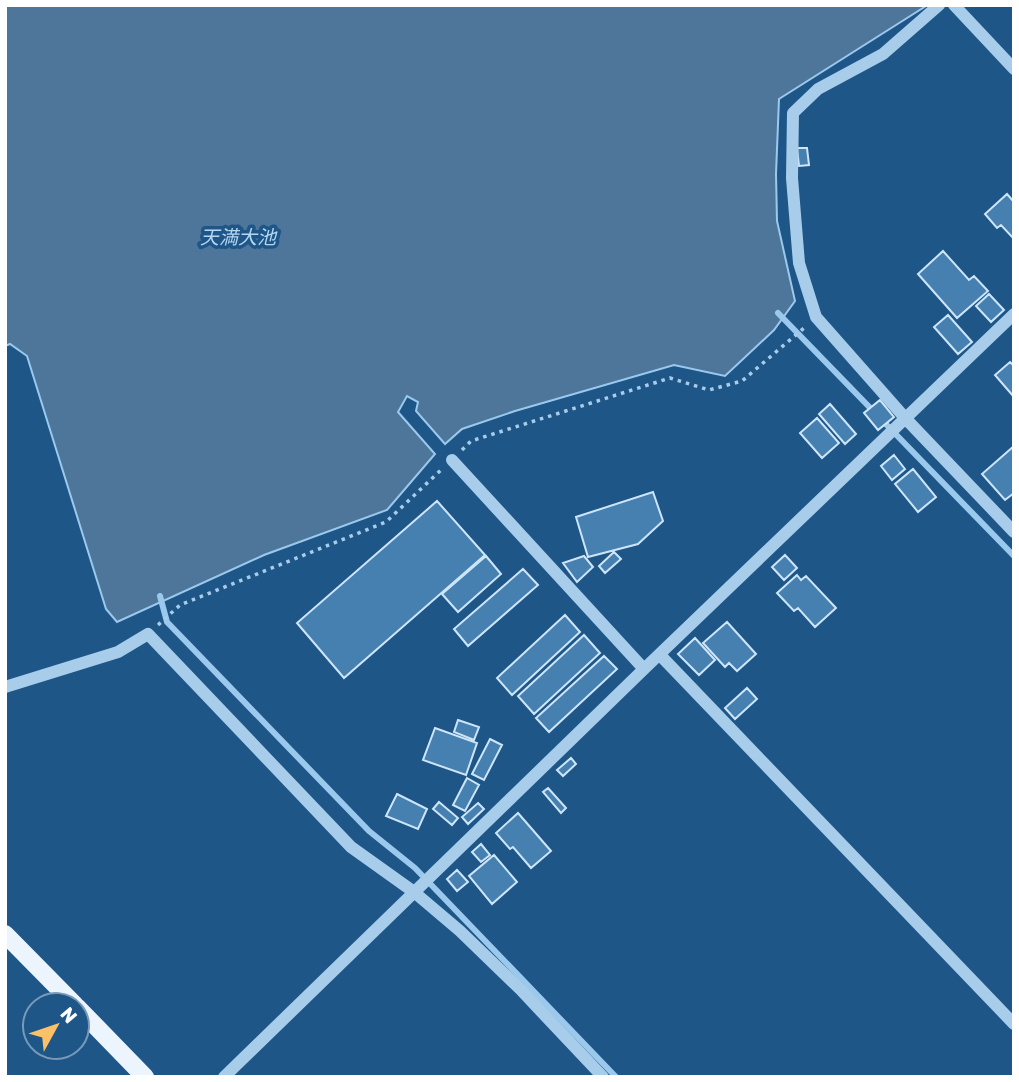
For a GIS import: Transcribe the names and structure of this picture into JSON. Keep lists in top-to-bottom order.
{
  "water": ["天満大池"],
  "north": "top right"
}
